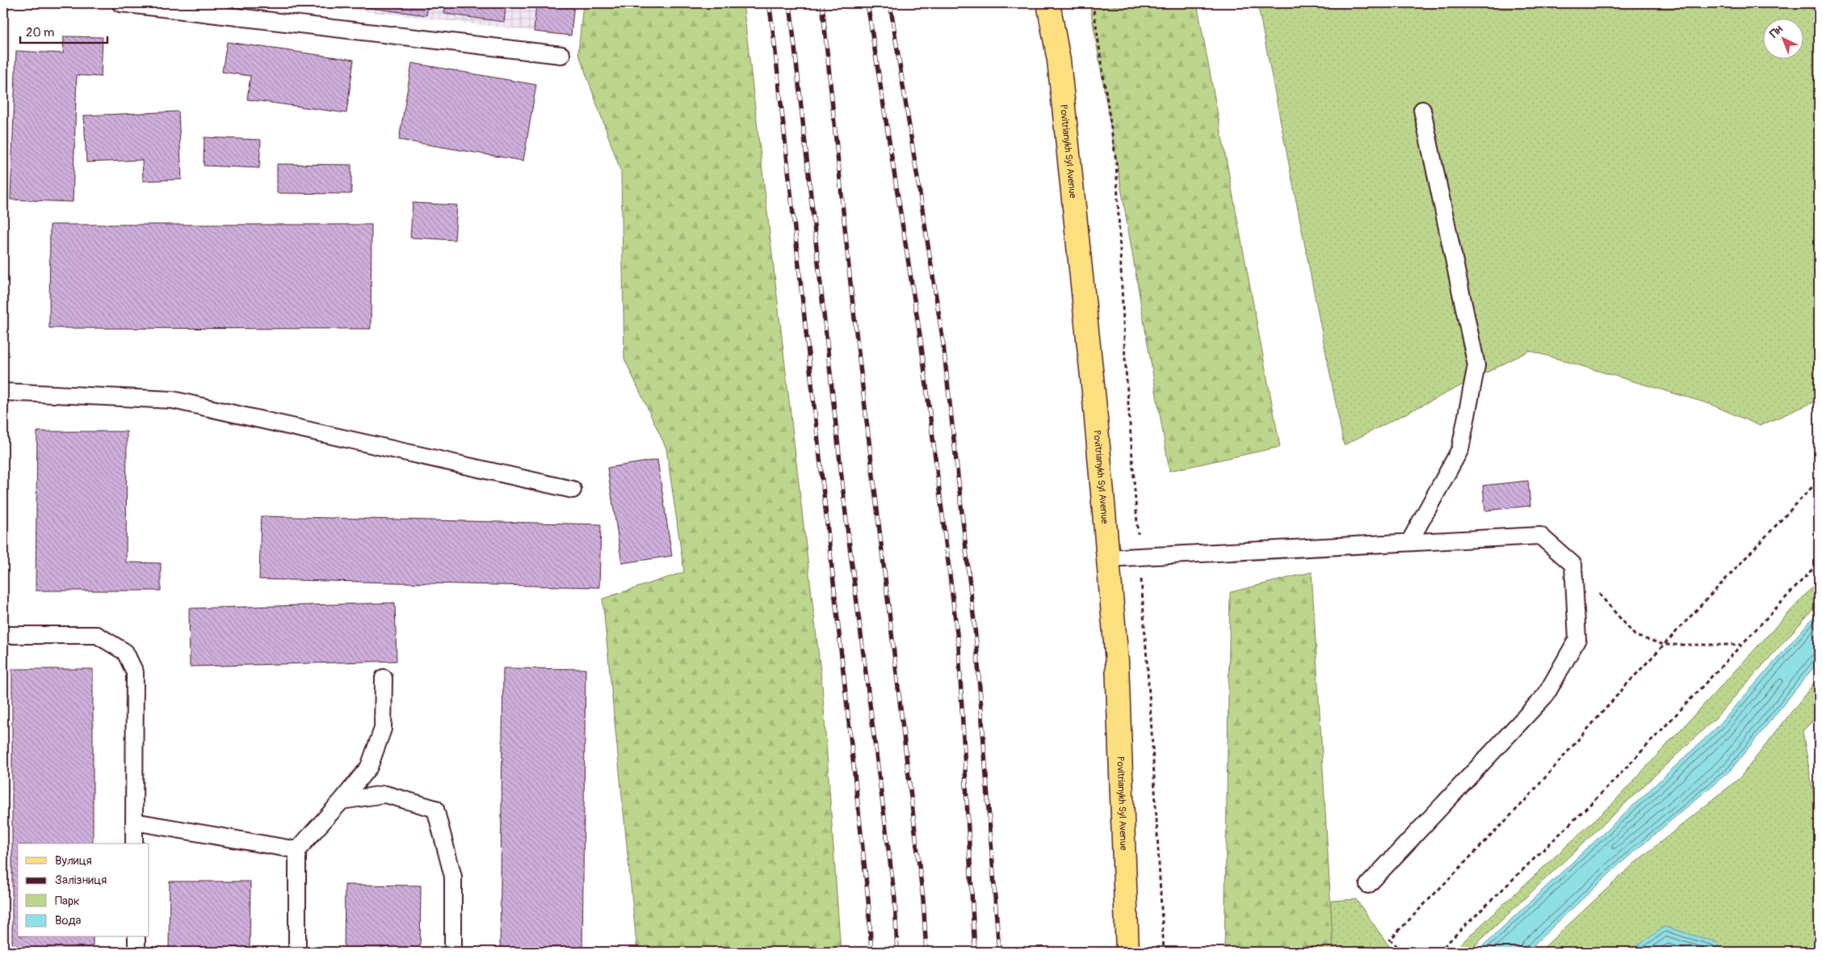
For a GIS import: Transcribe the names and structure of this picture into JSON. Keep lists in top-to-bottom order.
{
  "streets": {
    "main road": ["Povitrianykh Syl Avenue"]
  },
  "legend": [
    "Вулиця",
    "Залізниця",
    "Парк",
    "Вода"
  ],
  "scale_bar": "20 m",
  "north": "top left"
}
